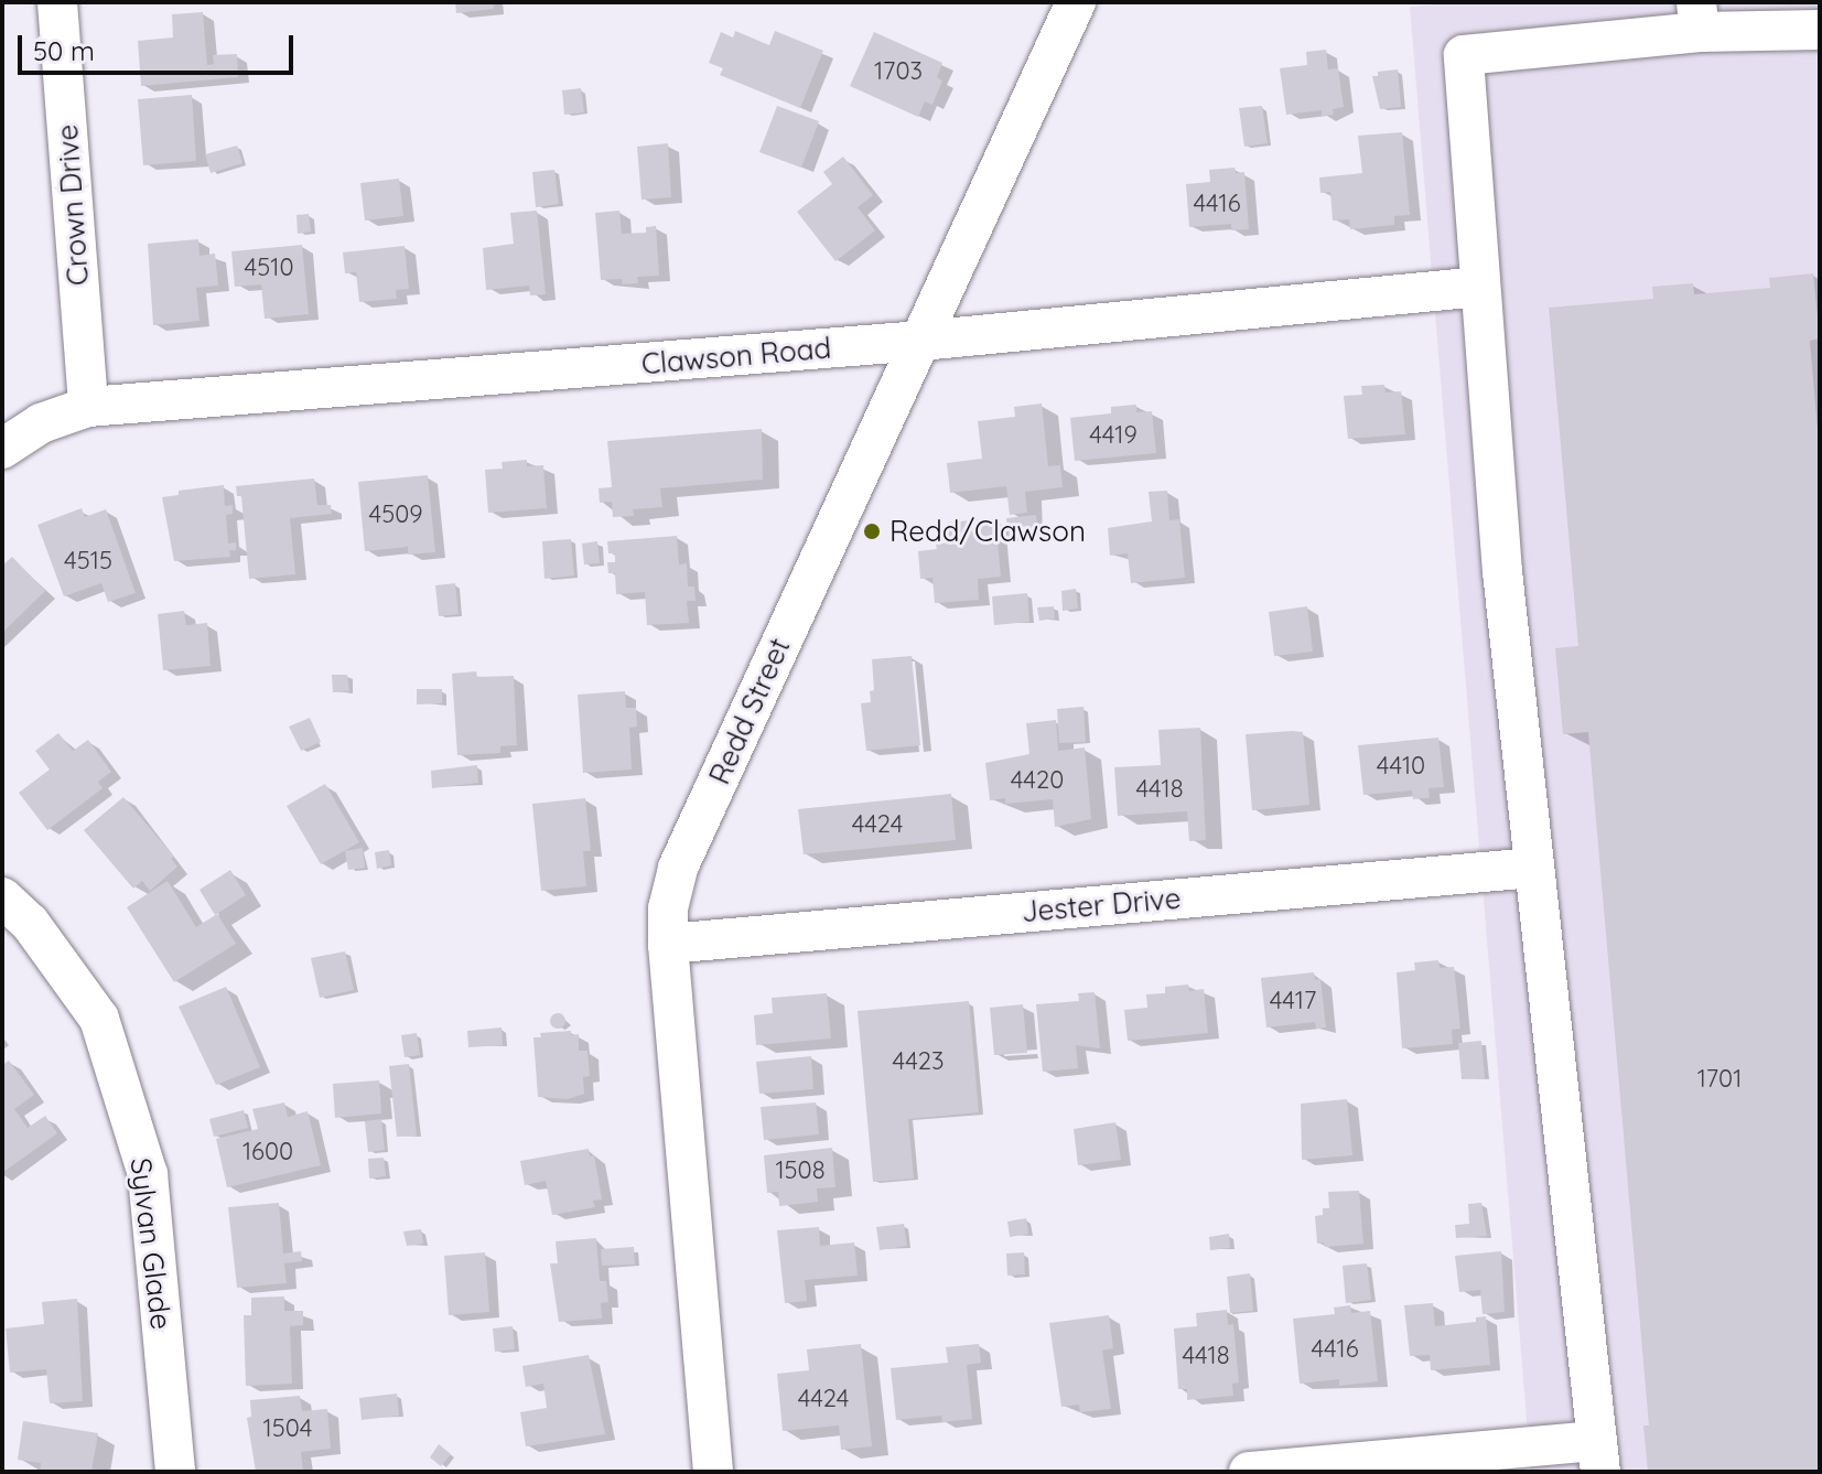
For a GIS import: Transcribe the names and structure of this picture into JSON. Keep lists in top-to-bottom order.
{
  "streets": {
    "street": [
      "Crown Drive",
      "Clawson Road",
      "Redd Street",
      "Jester Drive",
      "Sylvan Glade"
    ]
  },
  "crossings": [
    ["Crown Drive", "Clawson Road"],
    ["Clawson Road", "Redd Street"],
    ["Redd Street", "Jester Drive"]
  ],
  "places": ["Redd/Clawson"],
  "house_numbers": [
    "1703",
    "4416",
    "4510",
    "4419",
    "4509",
    "4515",
    "4410",
    "4420",
    "4418",
    "4424",
    "4417",
    "4423",
    "1701",
    "1600",
    "1508",
    "4416",
    "4418",
    "4424",
    "1504"
  ],
  "scale_bar": "50 m"
}
